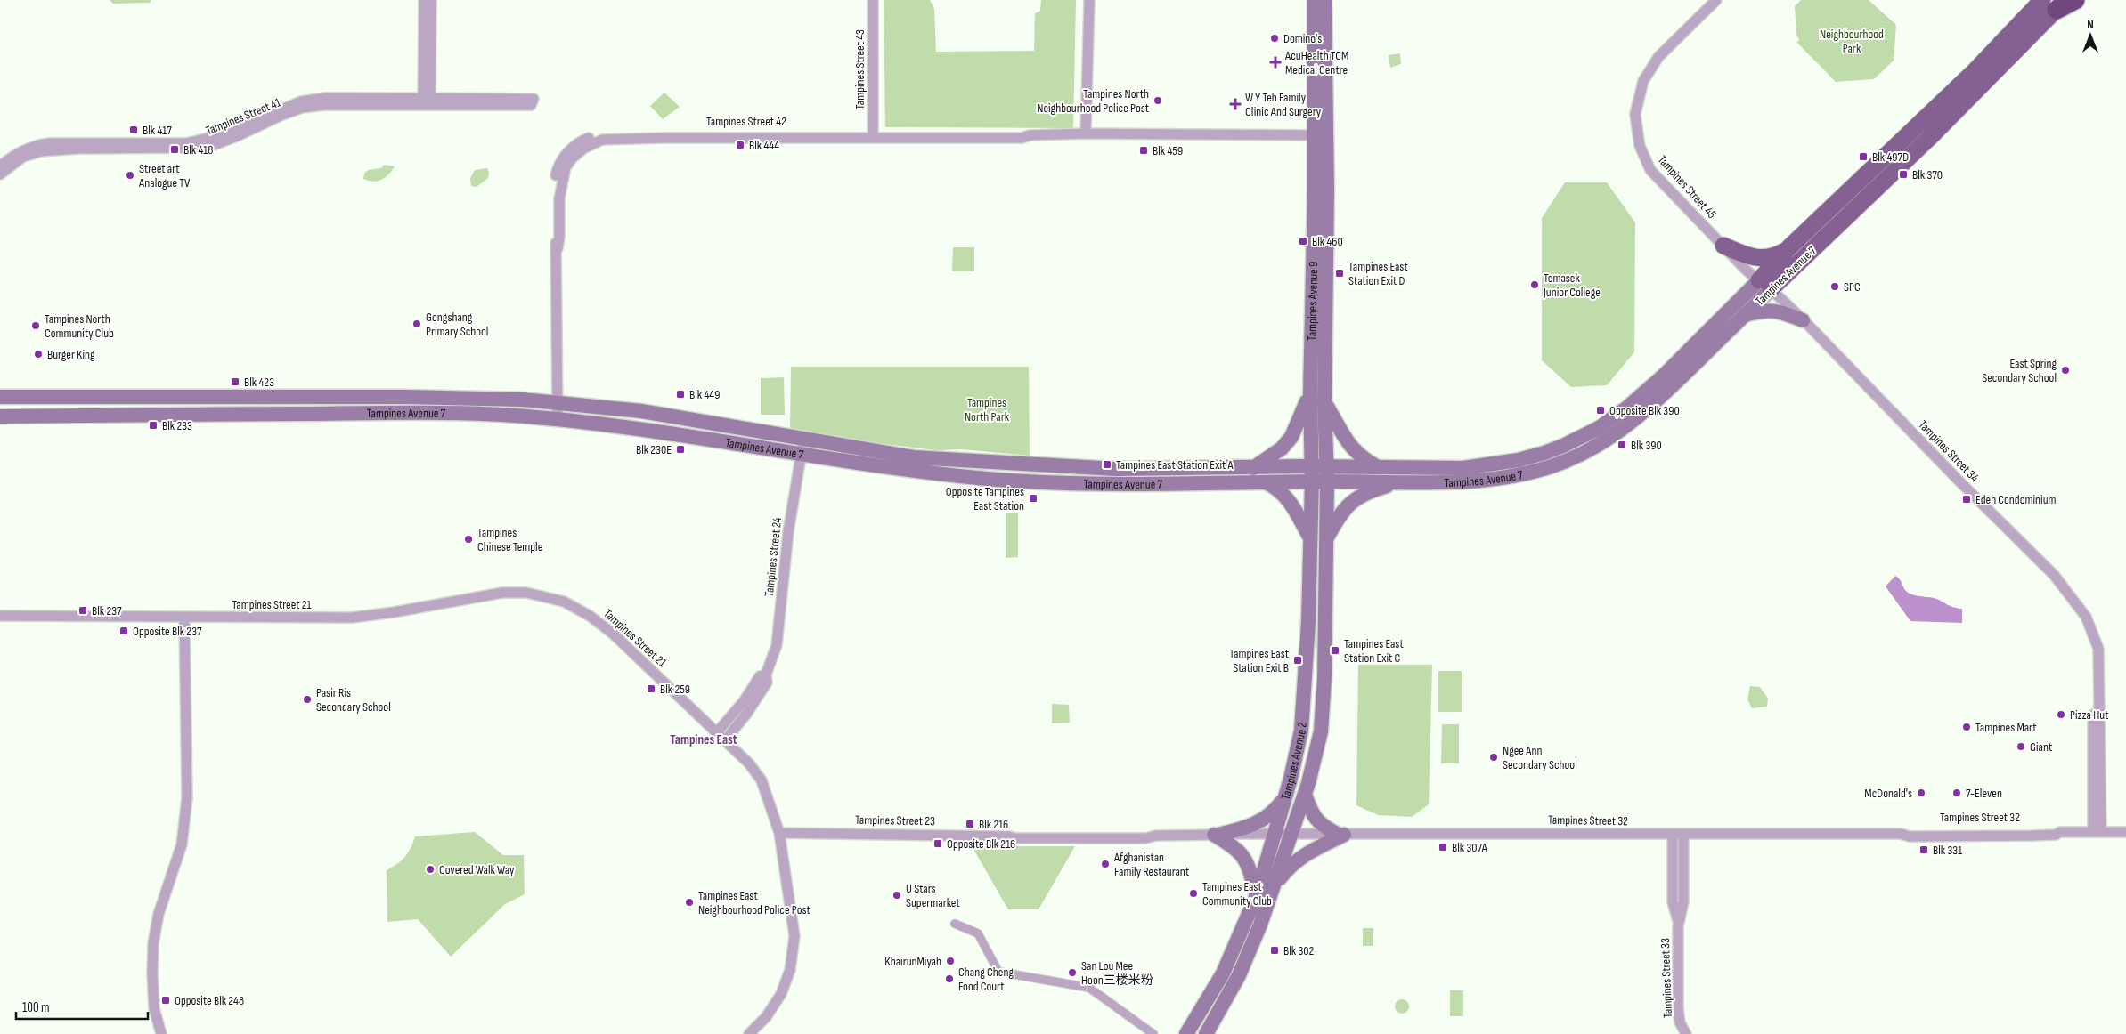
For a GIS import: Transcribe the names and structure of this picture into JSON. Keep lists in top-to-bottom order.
{
  "streets": {
    "main road": ["Tampines Avenue 7", "Tampines Avenue 9", "Tampines Avenue 2"],
    "street": [
      "Tampines Street 43",
      "Tampines Street 41",
      "Tampines Street 42",
      "Tampines Street 45",
      "Tampines Street 34",
      "Tampines Street 24",
      "Tampines Street 21",
      "Tampines Street 32",
      "Tampines Street 23",
      "Tampines Street 33"
    ]
  },
  "crossings": [
    ["Tampines Street 43", "Tampines Street 42"],
    ["Tampines Street 42", "Tampines Avenue 7"],
    ["Tampines Street 42", "Tampines Avenue 9"],
    ["Tampines Street 45", "Tampines Avenue 7"],
    ["Tampines Street 45", "Tampines Street 34"],
    ["Tampines Avenue 7", "Tampines Avenue 9"],
    ["Tampines Avenue 7", "Tampines Street 34"],
    ["Tampines Avenue 7", "Tampines Street 24"],
    ["Tampines Avenue 7", "Tampines Avenue 2"],
    ["Tampines Avenue 9", "Tampines Avenue 2"],
    ["Tampines Street 34", "Tampines Street 32"],
    ["Tampines Street 24", "Tampines Street 21"],
    ["Tampines Street 21", "Tampines Street 23"],
    ["Tampines Avenue 2", "Tampines Street 32"],
    ["Tampines Avenue 2", "Tampines Street 23"],
    ["Tampines Street 32", "Tampines Street 23"],
    ["Tampines Street 32", "Tampines Street 33"]
  ],
  "districts": ["Tampines East"],
  "parks": ["Neighbourhood Park", "Tampines North Park"],
  "places": {
    "other": [
      "Domino's",
      "Tampines North Neighbourhood Police Post",
      "Street art Analogue TV",
      "Temasek Junior College",
      "SPC",
      "Gongshang Primary School",
      "Tampines North Community Club",
      "Burger King",
      "East Spring Secondary School",
      "Tampines Chinese Temple",
      "Pasir Ris Secondary School",
      "Pizza Hut",
      "Tampines Mart",
      "Giant",
      "Ngee Ann Secondary School",
      "McDonald's",
      "7-Eleven",
      "Afghanistan Family Restaurant",
      "Covered Walk Way",
      "Tampines East Community Club",
      "U Stars Supermarket",
      "Tampines East Neighbourhood Police Post",
      "KhairunMiyah",
      "San Lou Mee Hoon三楼米粉",
      "Chang Cheng Food Court"
    ],
    "health": ["AcuHealth TCM Medical Centre", "W Y Teh Family Clinic And Surgery"],
    "transit": [
      "Blk 417",
      "Blk 444",
      "Blk 418",
      "Blk 459",
      "Blk 497D",
      "Blk 370",
      "Blk 460",
      "Tampines East Station Exit D",
      "Blk 423",
      "Blk 449",
      "Opposite Blk 390",
      "Blk 233",
      "Blk 390",
      "Blk 230E",
      "Tampines East Station Exit A",
      "Opposite Tampines East Station",
      "Eden Condominium",
      "Blk 237",
      "Opposite Blk 237",
      "Tampines East Station Exit C",
      "Tampines East Station Exit B",
      "Blk 259",
      "Blk 216",
      "Opposite Blk 216",
      "Blk 307A",
      "Blk 331",
      "Blk 302",
      "Opposite Blk 248"
    ]
  },
  "scale_bar": "100 m",
  "north": "top"
}
